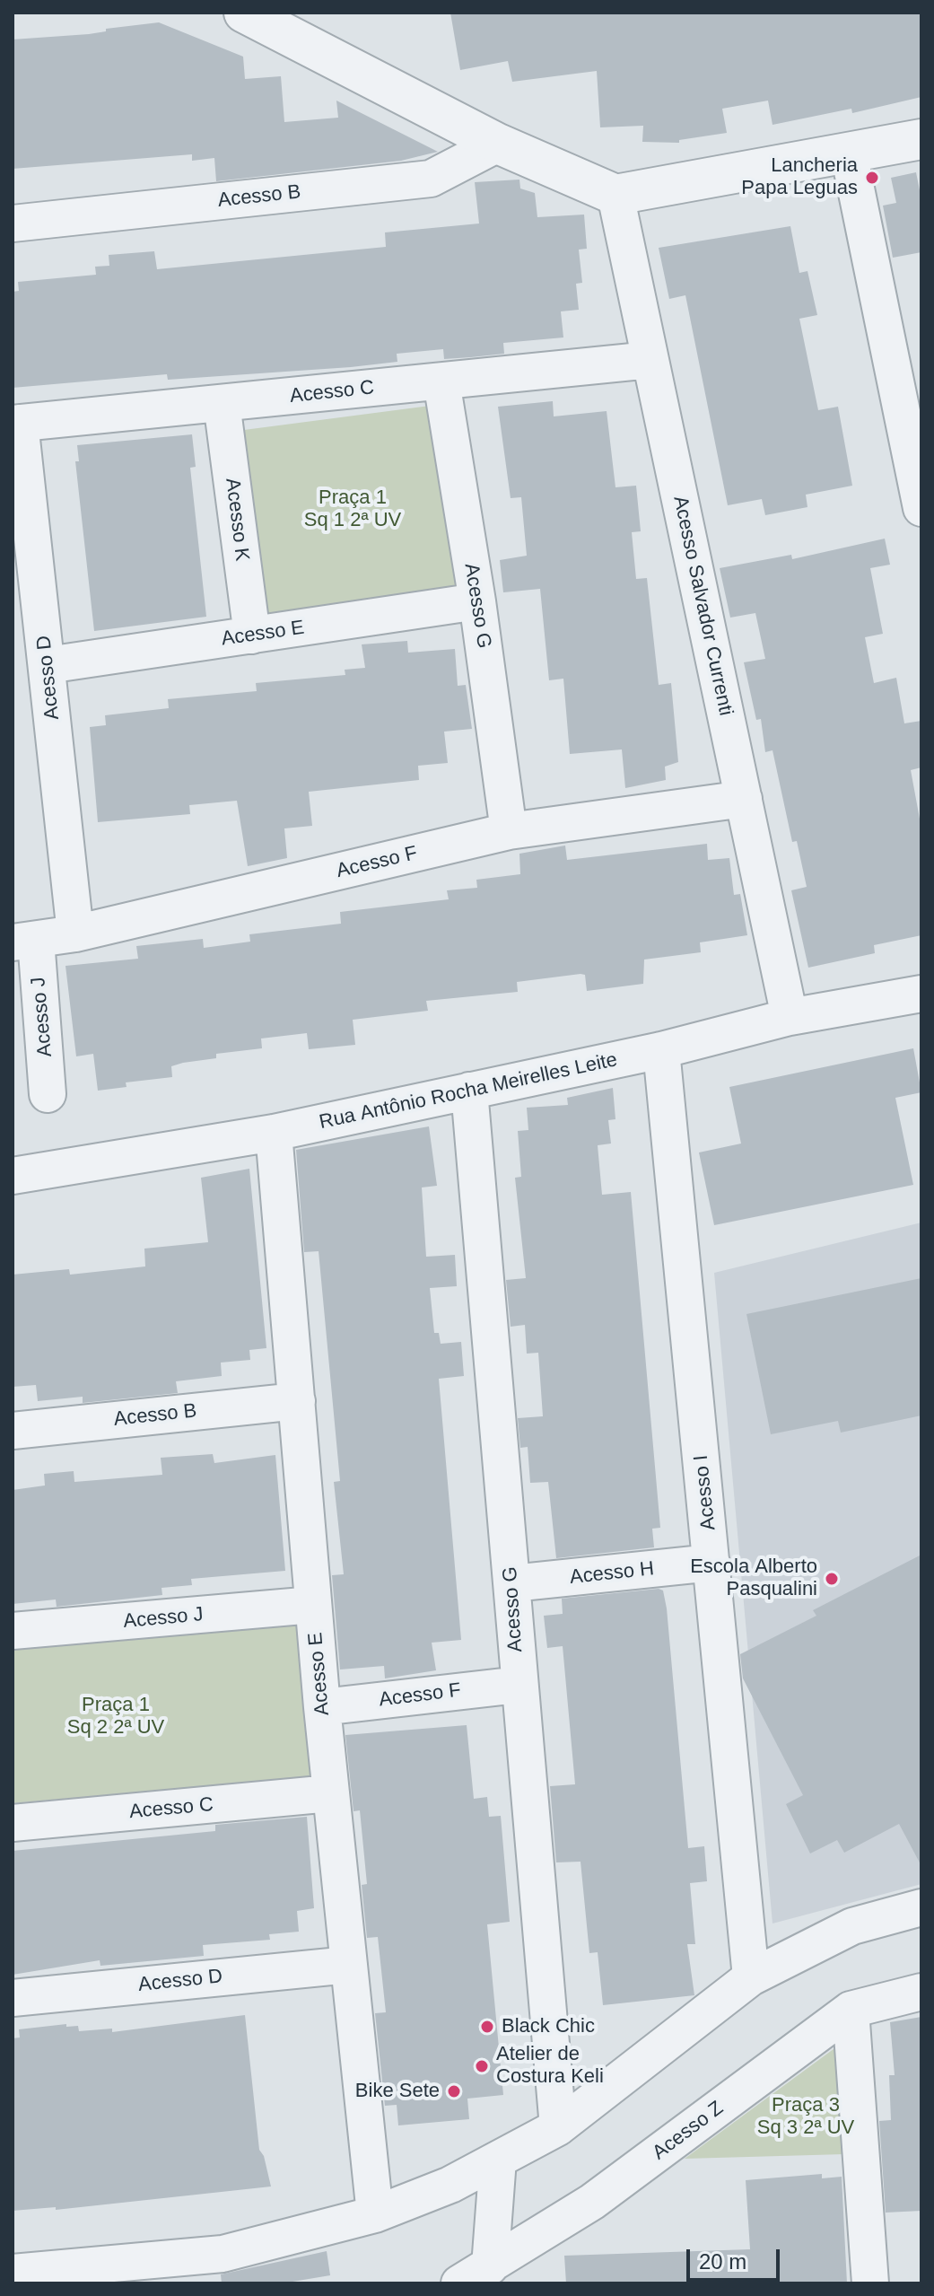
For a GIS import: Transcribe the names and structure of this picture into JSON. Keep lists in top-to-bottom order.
{
  "streets": {
    "street": [
      "Acesso B",
      "Acesso C",
      "Acesso K",
      "Acesso G",
      "Acesso Salvador Currenti",
      "Acesso E",
      "Acesso D",
      "Acesso F",
      "Acesso J",
      "Rua Antônio Rocha Meirelles Leite",
      "Acesso I",
      "Acesso H",
      "Acesso Z"
    ]
  },
  "crossings": [
    ["Acesso B", "Acesso E"],
    ["Acesso C", "Acesso K"],
    ["Acesso C", "Acesso G"],
    ["Acesso C", "Acesso Salvador Currenti"],
    ["Acesso C", "Acesso E"],
    ["Acesso C", "Acesso D"],
    ["Acesso K", "Acesso E"],
    ["Acesso G", "Acesso E"],
    ["Acesso G", "Acesso F"],
    ["Acesso G", "Rua Antônio Rocha Meirelles Leite"],
    ["Acesso G", "Acesso H"],
    ["Acesso Salvador Currenti", "Acesso F"],
    ["Acesso Salvador Currenti", "Rua Antônio Rocha Meirelles Leite"],
    ["Acesso E", "Acesso D"],
    ["Acesso E", "Acesso F"],
    ["Acesso E", "Acesso J"],
    ["Acesso E", "Rua Antônio Rocha Meirelles Leite"],
    ["Acesso D", "Acesso F"],
    ["Acesso F", "Acesso J"],
    ["Rua Antônio Rocha Meirelles Leite", "Acesso I"],
    ["Acesso I", "Acesso H"]
  ],
  "parks": ["Praça 1 Sq 1 2ª UV", "Praça 1 Sq 2 2ª UV", "Praça 3 Sq 3 2ª UV"],
  "places": [
    "Lancheria Papa Leguas",
    "Escola Alberto Pasqualini",
    "Black Chic",
    "Atelier de Costura Keli",
    "Bike Sete"
  ],
  "scale_bar": "20 m"
}
